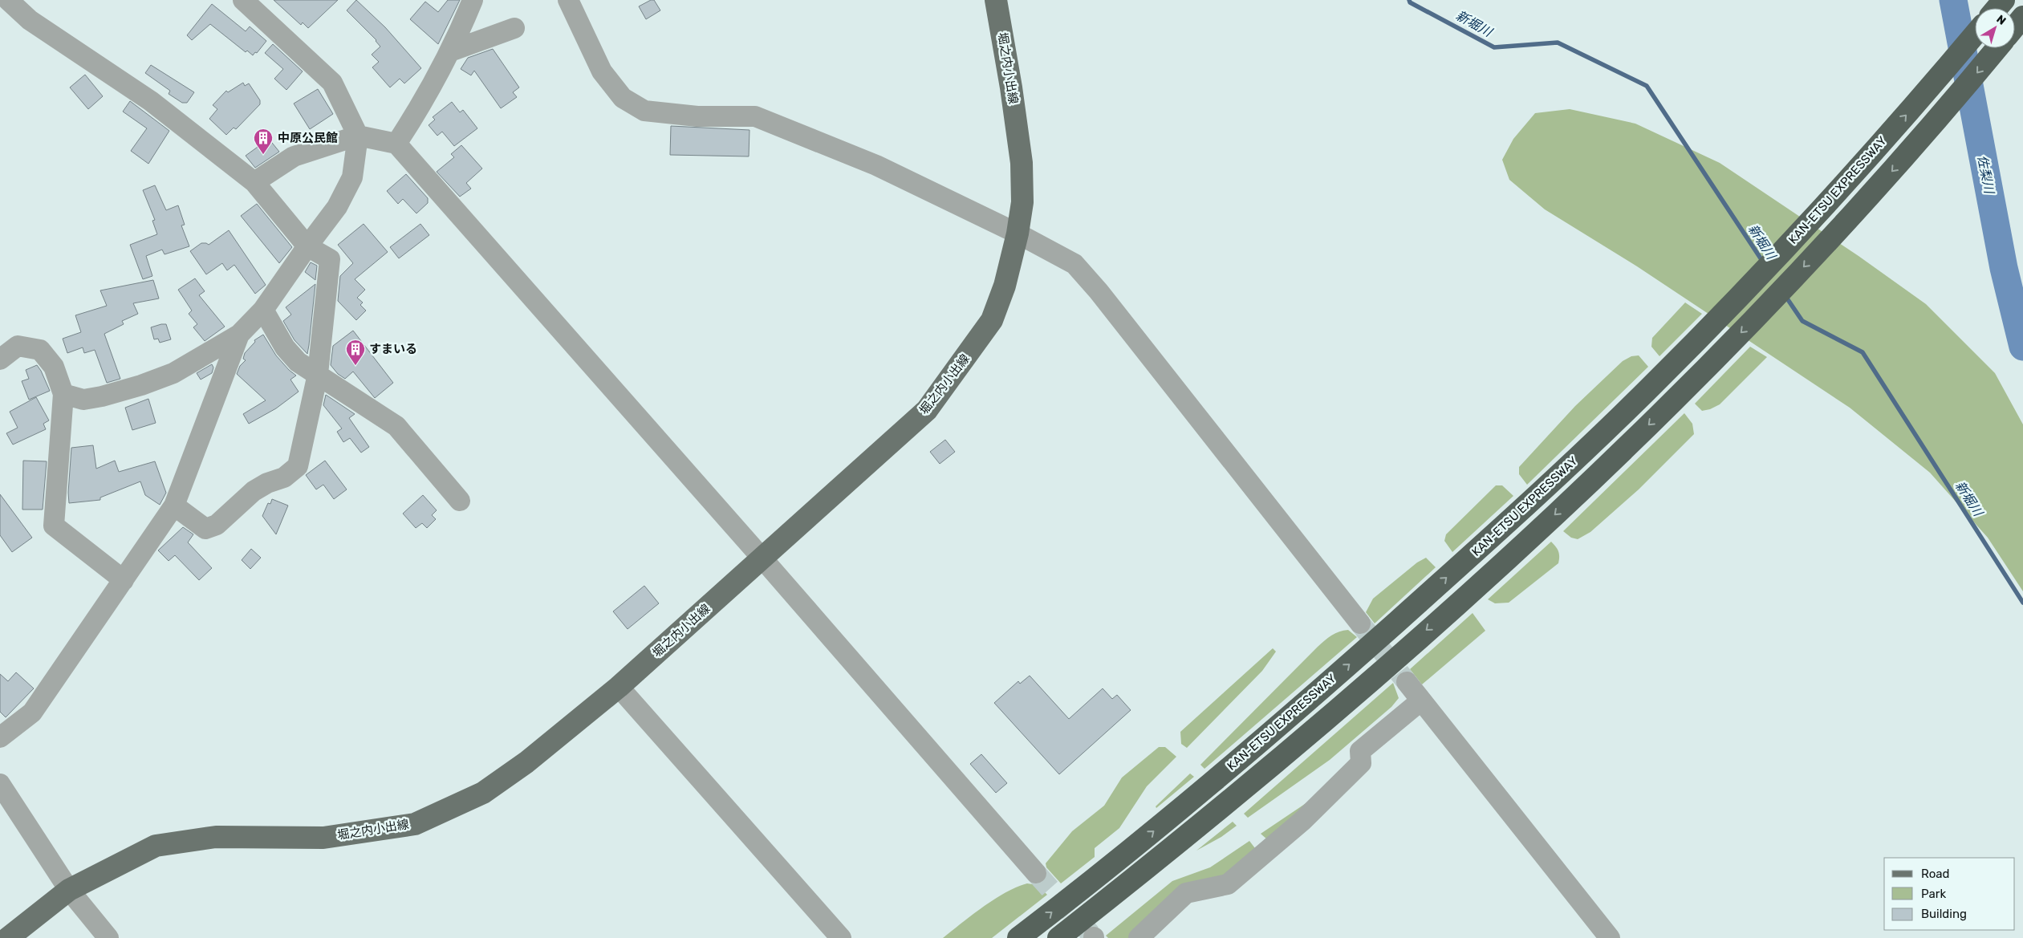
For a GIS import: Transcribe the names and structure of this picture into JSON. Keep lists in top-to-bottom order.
{
  "streets": {
    "highway": ["KAN-ETSU EXPRESSWAY"],
    "main road": ["堀之内小出線"]
  },
  "water": ["新堀川", "佐梨川"],
  "places": {
    "building": ["中原公民館", "すまいる"]
  },
  "legend": ["Road", "Park", "Building"],
  "north": "top right"
}
